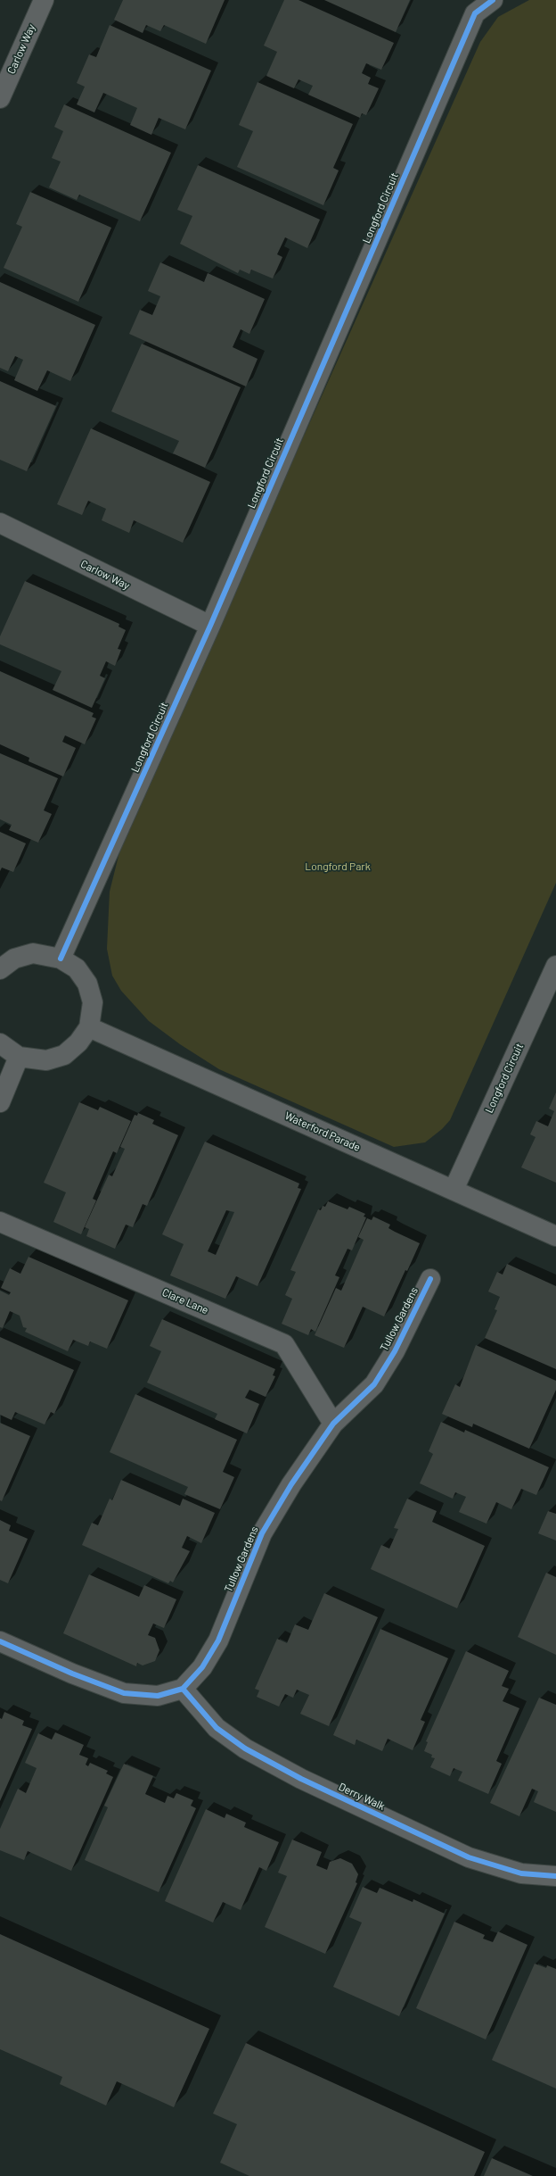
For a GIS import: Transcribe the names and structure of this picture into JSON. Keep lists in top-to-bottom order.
{
  "streets": {
    "street": [
      "Carlow Way",
      "Longford Circuit",
      "Waterford Parade",
      "Clare Lane",
      "Tullow Gardens",
      "Derry Walk"
    ]
  },
  "crossings": [
    ["Carlow Way", "Longford Circuit"],
    ["Longford Circuit", "Waterford Parade"],
    ["Clare Lane", "Tullow Gardens"],
    ["Tullow Gardens", "Derry Walk"]
  ],
  "parks": ["Longford Park"]
}
